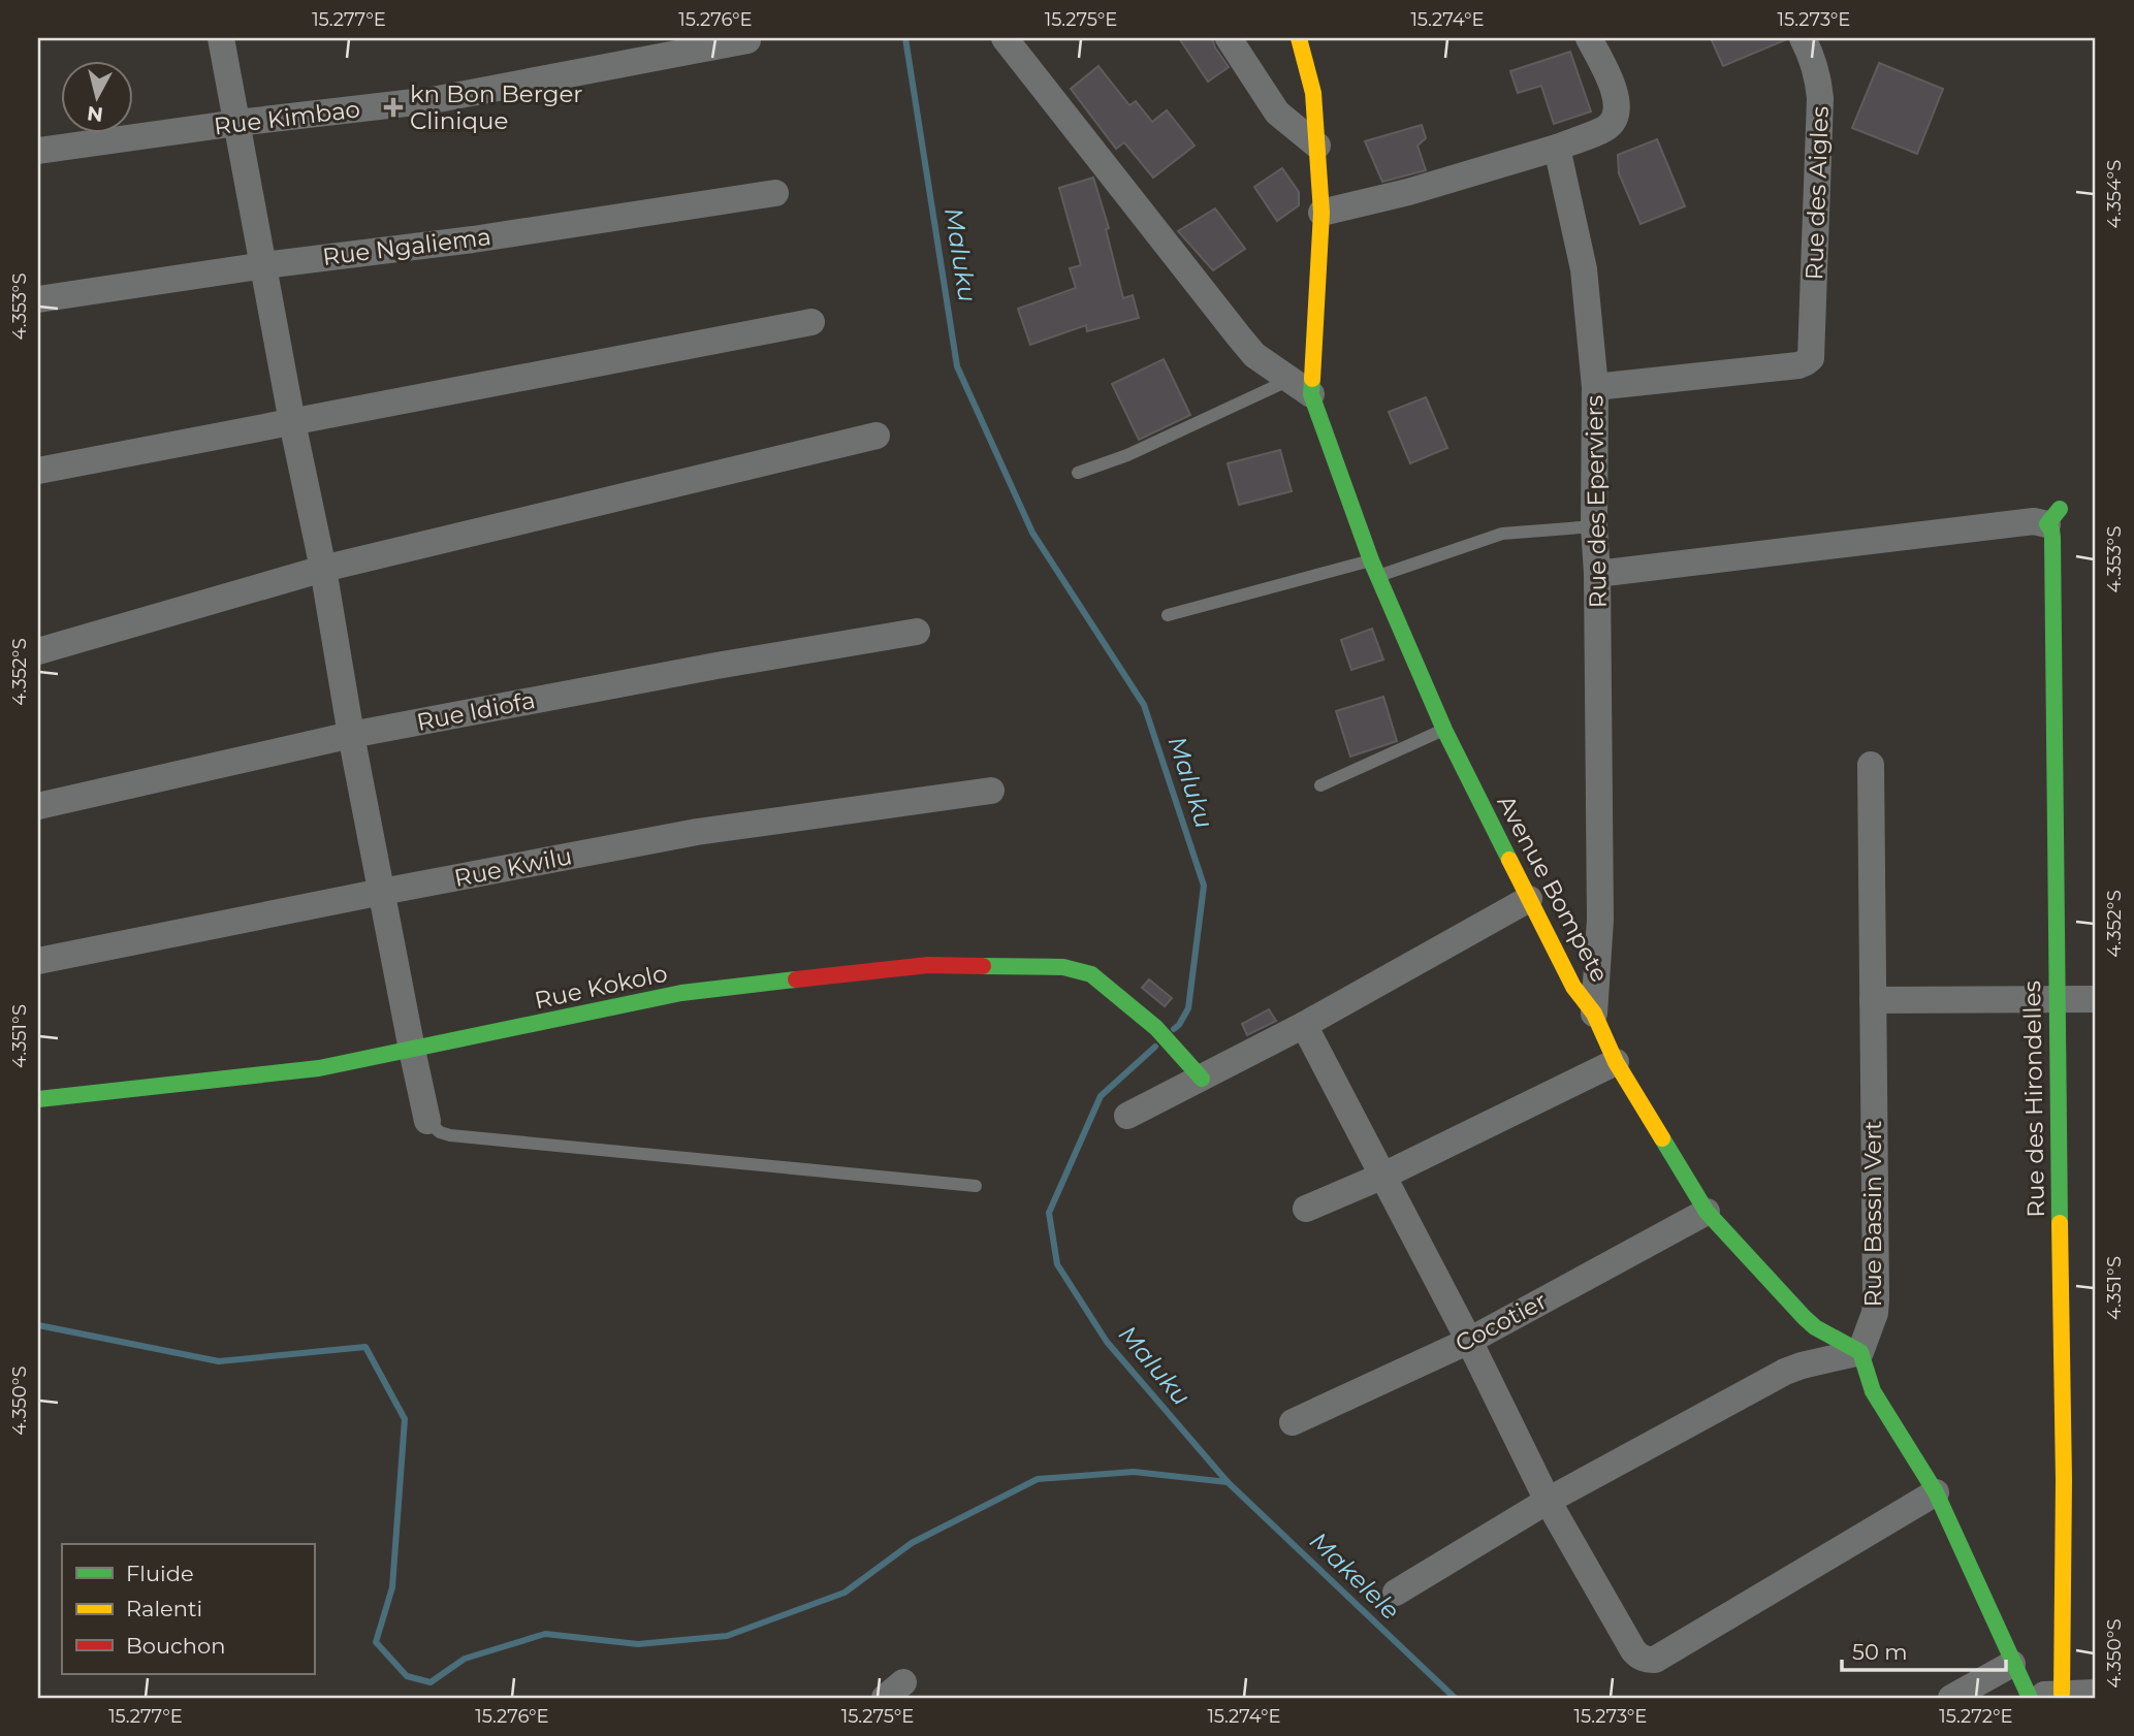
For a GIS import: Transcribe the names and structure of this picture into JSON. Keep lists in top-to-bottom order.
{
  "streets": {
    "street": [
      "Rue Kimbao",
      "Rue des Aigles",
      "Rue Ngaliema",
      "Rue des Eperviers",
      "Rue Idiofa",
      "Rue Kwilu",
      "Avenue Bompete",
      "Rue Kokolo",
      "Rue des Hirondelles",
      "Rue Bassin Vert",
      "Cocotier"
    ]
  },
  "crossings": [
    ["Rue des Aigles", "Rue des Eperviers"],
    ["Rue des Eperviers", "Avenue Bompete"],
    ["Avenue Bompete", "Rue Bassin Vert"],
    ["Avenue Bompete", "Cocotier"]
  ],
  "water": ["Maluku", "Makelele"],
  "places": {
    "health": ["kn Bon Berger Clinique"]
  },
  "legend": ["Fluide", "Ralenti", "Bouchon"],
  "scale_bar": "50 m",
  "north": "bottom",
  "coordinates": [
    "15.277°E",
    "15.276°E",
    "15.275°E",
    "15.274°E",
    "15.273°E",
    "4.354°S",
    "4.353°S",
    "4.352°S",
    "4.351°S",
    "4.350°S",
    "15.272°E"
  ]
}
